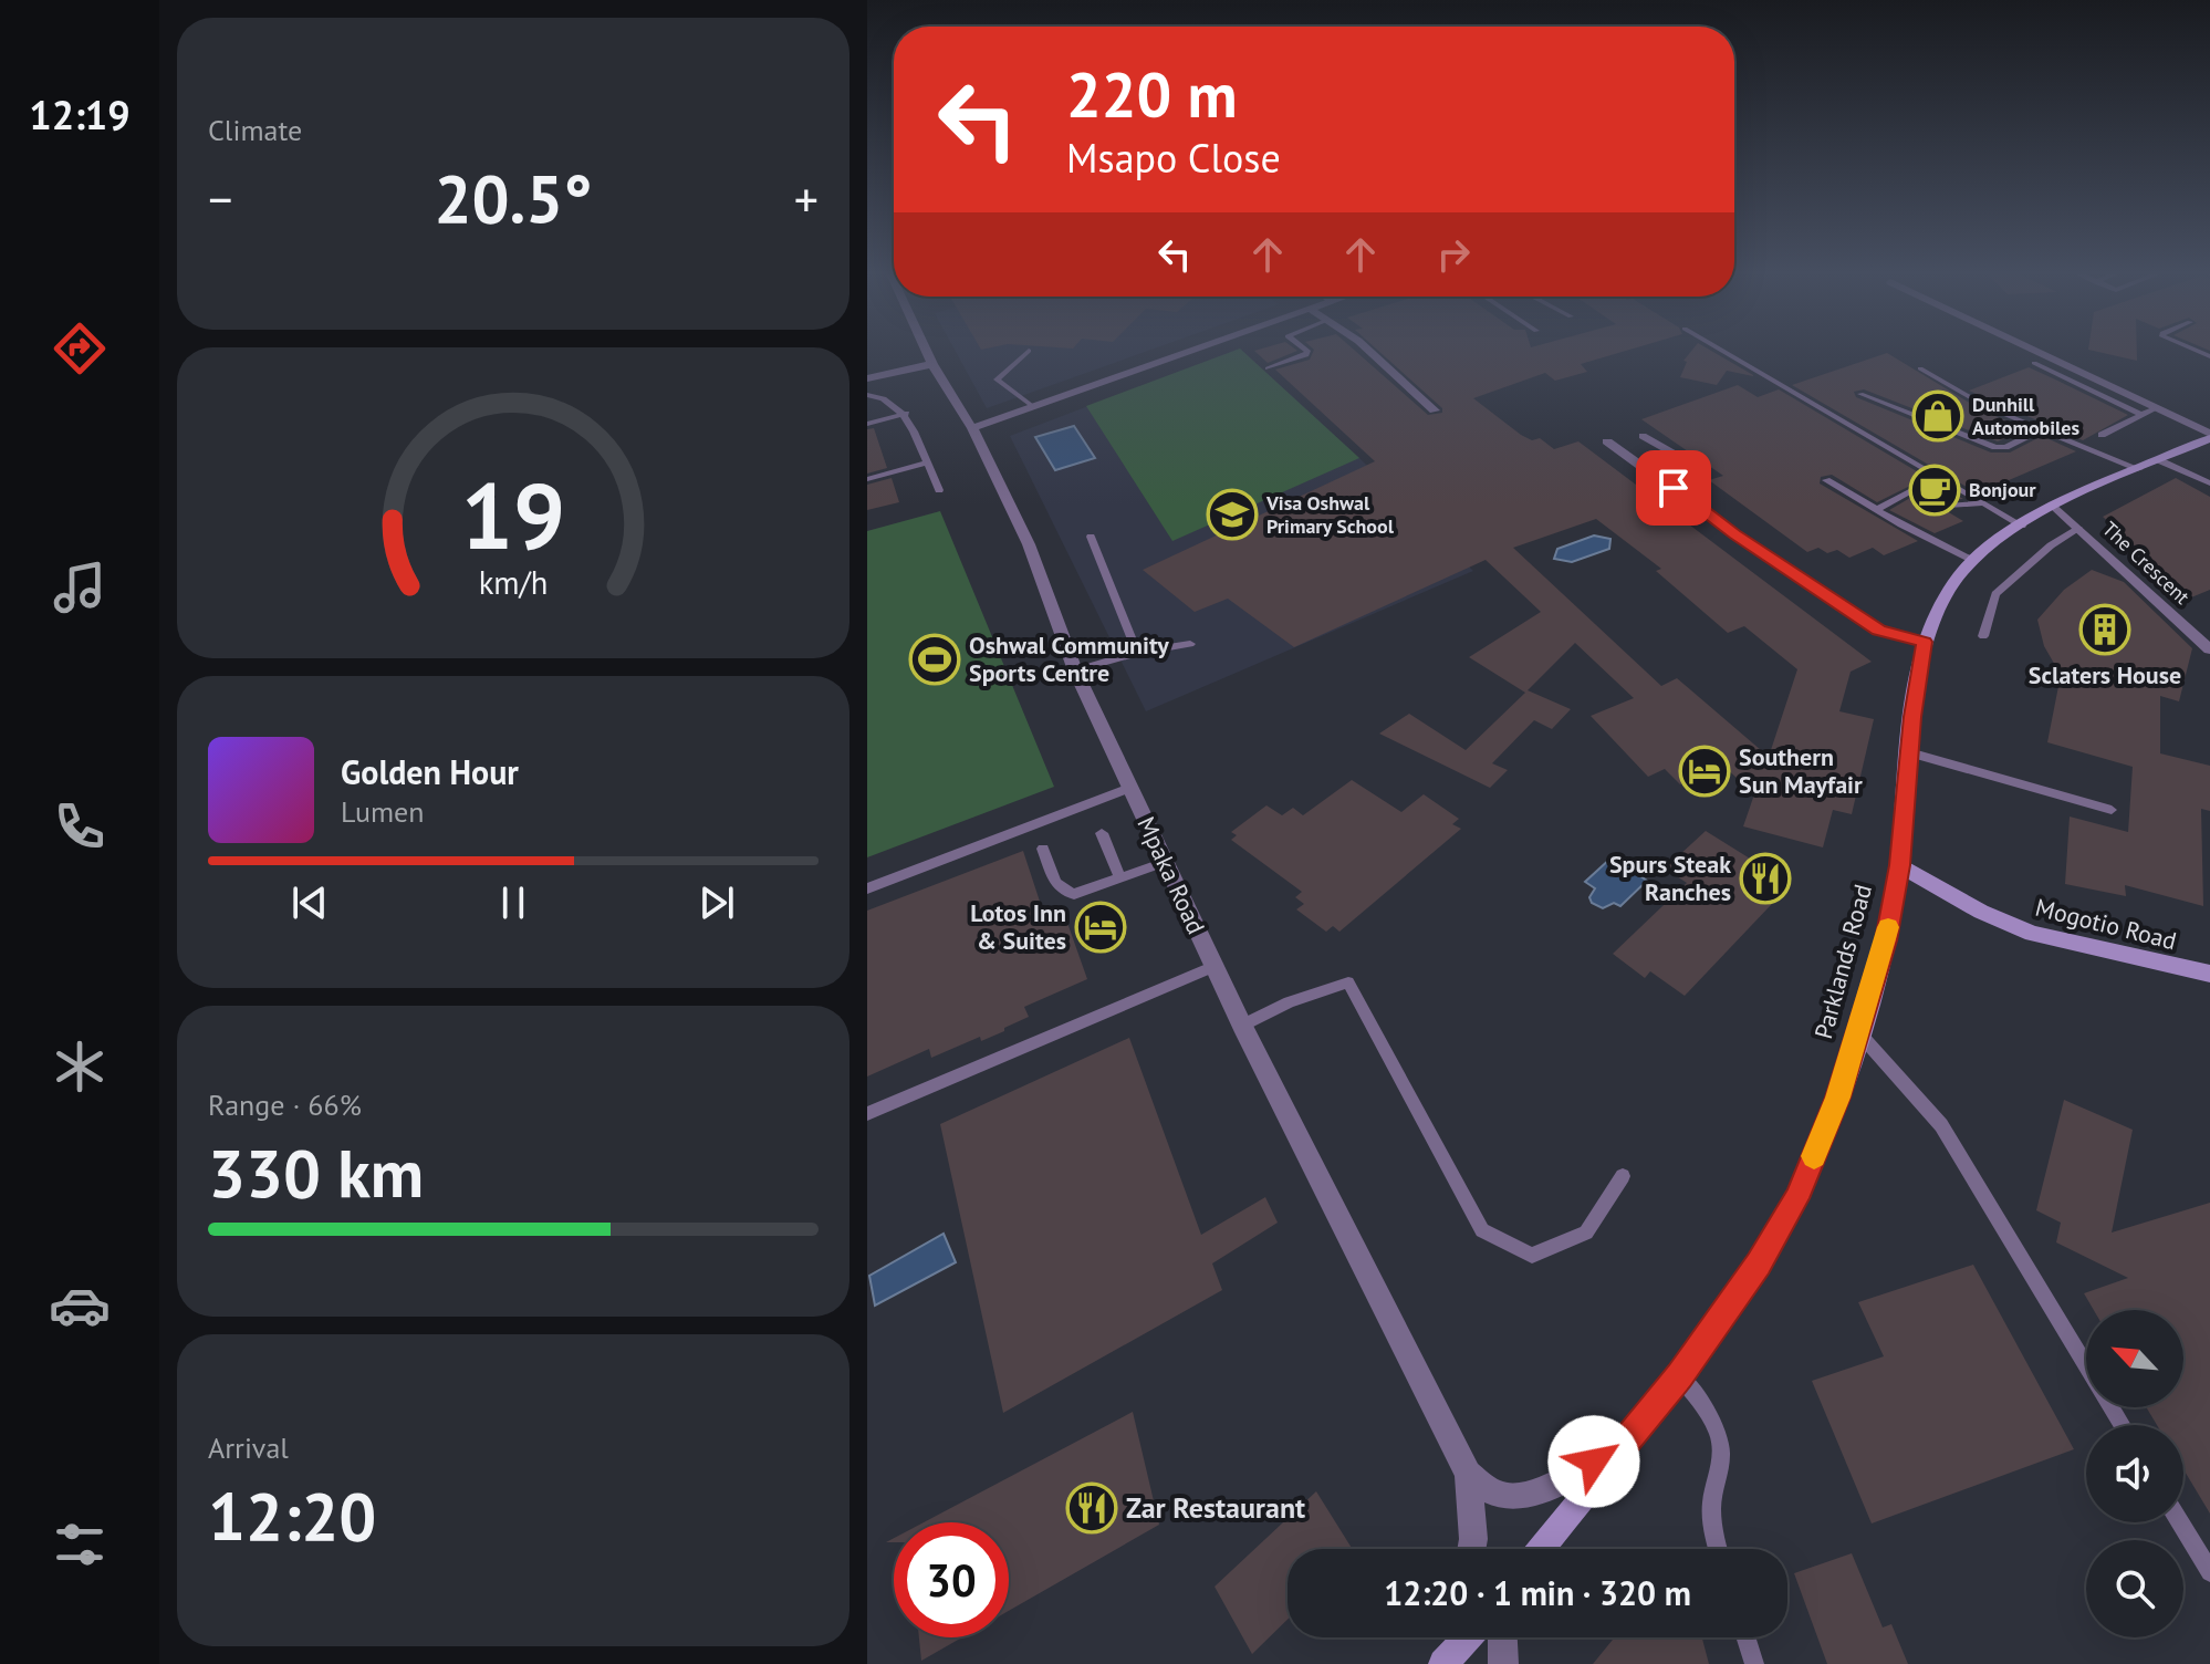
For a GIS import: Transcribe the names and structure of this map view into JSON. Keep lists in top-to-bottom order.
{
  "streets": {
    "main road": ["Mogotio Road", "Parklands Road"],
    "street": ["The Crescent", "Mpaka Road"]
  },
  "crossings": [
    ["The Crescent", "Parklands Road"],
    ["Mogotio Road", "Parklands Road"]
  ],
  "places": {
    "shop": ["Dunhill Automobiles"],
    "cafe": ["Bonjour"],
    "school or university": ["Visa Oshwal Primary School"],
    "building": ["Sclaters House"],
    "sports": ["Oshwal Community Sports Centre"],
    "hotel": ["Southern Sun Mayfair", "Lotos Inn & Suites"],
    "restaurant": ["Spurs Steak Ranches", "Zar Restaurant"]
  },
  "north": "top left",
  "page": {
    "tabs": "12:19",
    "tile": [
      "Climate",
      ["Range · 66%", "330 km"],
      ["Arrival", "12:20"]
    ],
    "turn": ["220 m", "Msapo Close"],
    "heat": ["−", "20.5°", "+"],
    "song": ["Golden Hour", "Lumen"],
    "limit": "30",
    "trip": "12:20 · 1 min · 320 m",
    "gauge": ["19", "km/h"]
  }
}
